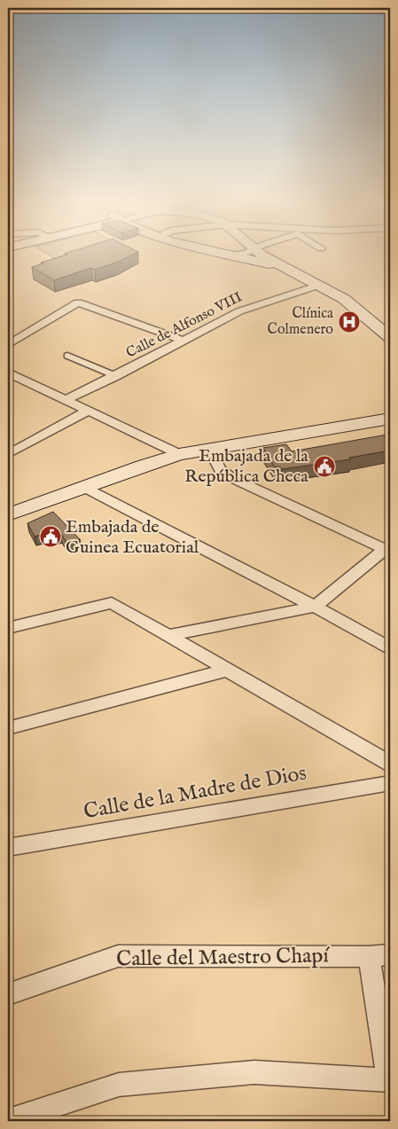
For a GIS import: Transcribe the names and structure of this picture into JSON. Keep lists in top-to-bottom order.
{
  "streets": {
    "street": ["Calle de Alfonso VIII", "Calle de la Madre de Dios", "Calle del Maestro Chapí"]
  },
  "places": {
    "hospital": ["Clínica Colmenero"],
    "public building": ["Embajada de la República Checa", "Embajada de Guinea Ecuatorial"]
  }
}
